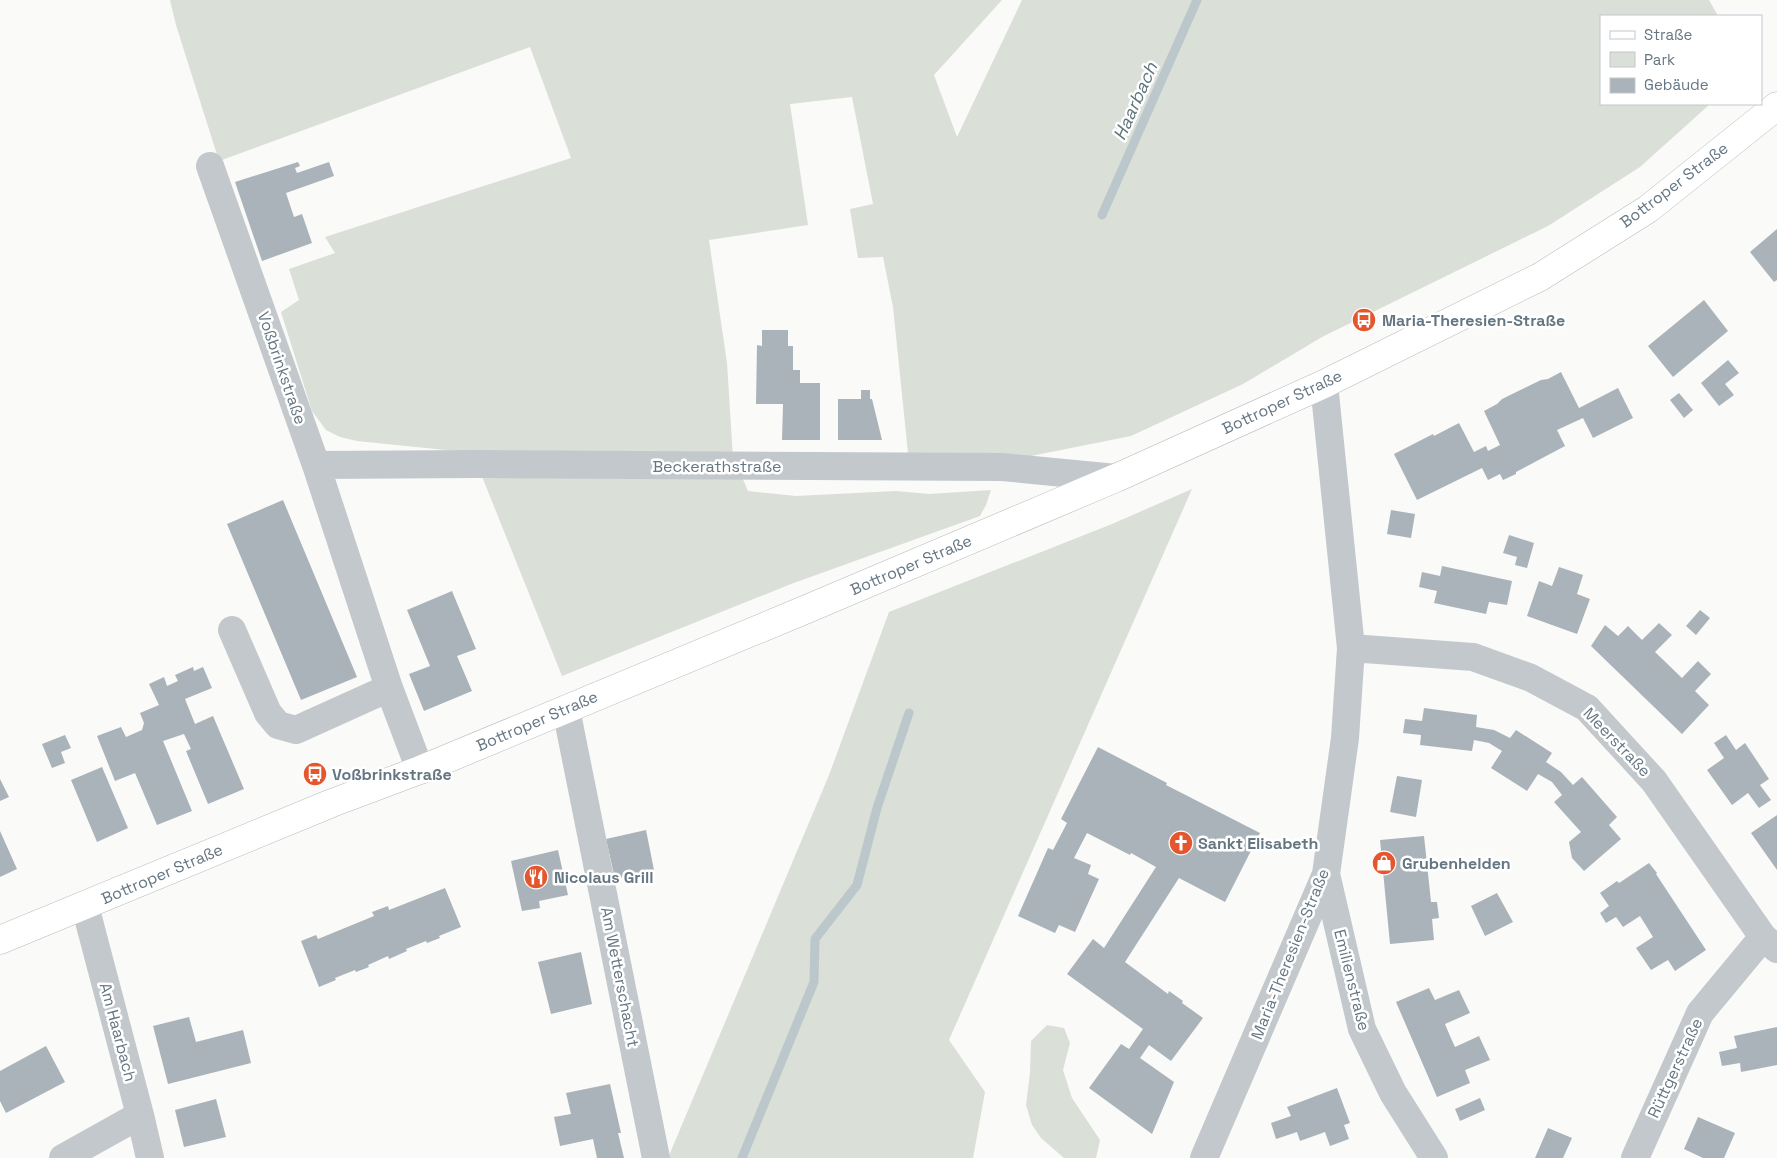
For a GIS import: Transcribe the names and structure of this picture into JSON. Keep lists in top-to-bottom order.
{
  "streets": {
    "main road": ["Bottroper Straße"],
    "street": [
      "Voßbrinkstraße",
      "Beckerathstraße",
      "Meerstraße",
      "Maria-Theresien-Straße",
      "Am Wetterschacht",
      "Emilienstraße",
      "Am Haarbach",
      "Rüttgerstraße"
    ]
  },
  "crossings": [
    ["Bottroper Straße", "Voßbrinkstraße"],
    ["Bottroper Straße", "Beckerathstraße"],
    ["Bottroper Straße", "Maria-Theresien-Straße"],
    ["Bottroper Straße", "Am Wetterschacht"],
    ["Bottroper Straße", "Am Haarbach"],
    ["Voßbrinkstraße", "Beckerathstraße"],
    ["Meerstraße", "Maria-Theresien-Straße"],
    ["Meerstraße", "Rüttgerstraße"],
    ["Maria-Theresien-Straße", "Emilienstraße"]
  ],
  "water": ["Haarbach"],
  "places": {
    "bus stop": ["Maria-Theresien-Straße", "Voßbrinkstraße"],
    "church": ["Sankt Elisabeth"],
    "shop": ["Grubenhelden"],
    "restaurant": ["Nicolaus Grill"]
  },
  "legend": ["Straße", "Park", "Gebäude"]
}
